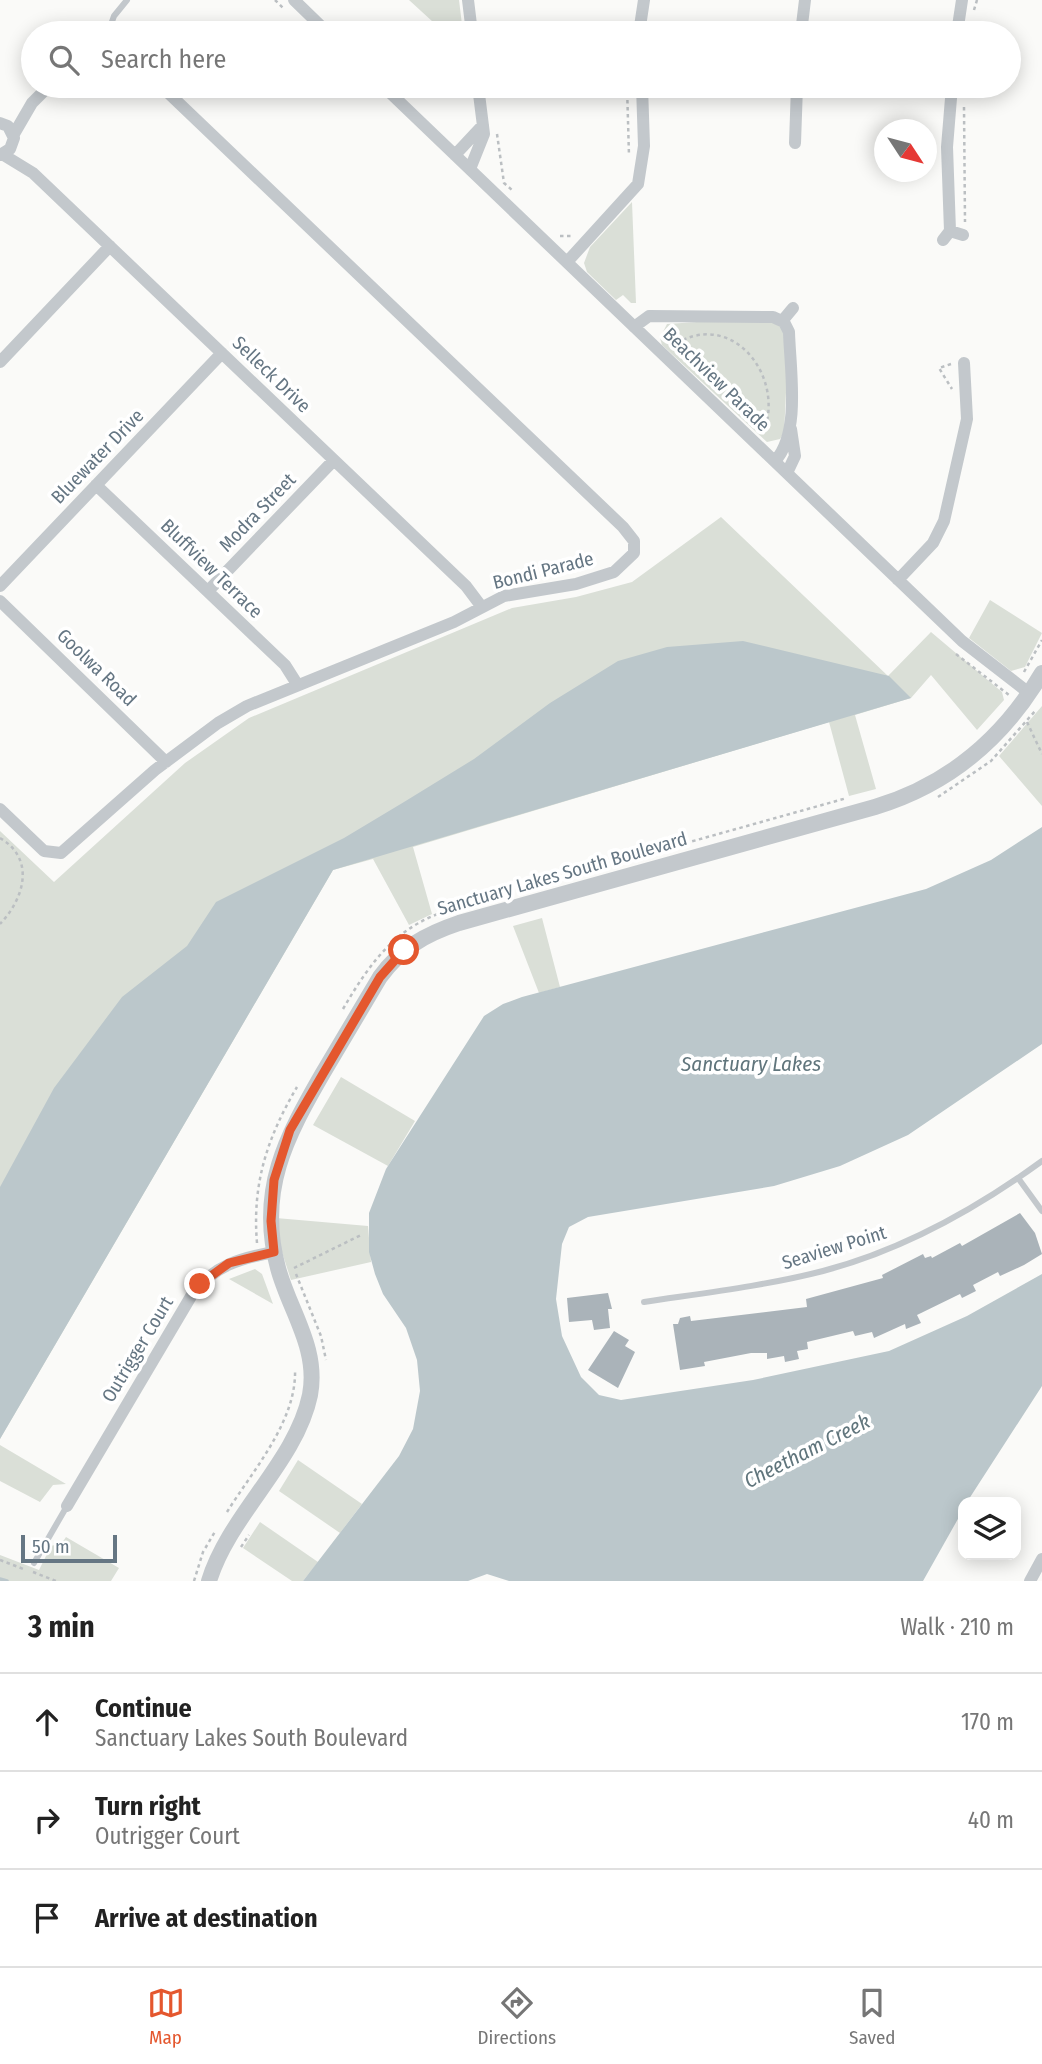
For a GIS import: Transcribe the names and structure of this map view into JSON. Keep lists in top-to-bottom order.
{
  "streets": {
    "street": [
      "Selleck Drive",
      "Beachview Parade",
      "Bluewater Drive",
      "Modra Street",
      "Bluffview Terrace",
      "Bondi Parade",
      "Goolwa Road",
      "Sanctuary Lakes South Boulevard",
      "Outrigger Court"
    ],
    "lane": ["Seaview Point"]
  },
  "crossings": [
    ["Selleck Drive", "Bluewater Drive"],
    ["Selleck Drive", "Modra Street"],
    ["Selleck Drive", "Bondi Parade"],
    ["Beachview Parade", "Sanctuary Lakes South Boulevard"],
    ["Bluewater Drive", "Bluffview Terrace"],
    ["Modra Street", "Bluffview Terrace"],
    ["Bluffview Terrace", "Bondi Parade"],
    ["Bondi Parade", "Goolwa Road"],
    ["Sanctuary Lakes South Boulevard", "Outrigger Court"]
  ],
  "water": ["Sanctuary Lakes", "Cheetham Creek"],
  "scale_bar": "50 m",
  "north": "bottom right",
  "page": {
    "search": "Search here",
    "scale": "50 m",
    "heading": ["3 min", "Walk · 210 m"],
    "list": [
      ["Continue", "Sanctuary Lakes South Boulevard", "170 m"],
      ["Turn right", "Outrigger Court", "40 m"],
      "Arrive at destination"
    ],
    "nav": ["Map", "Directions", "Saved"]
  }
}
